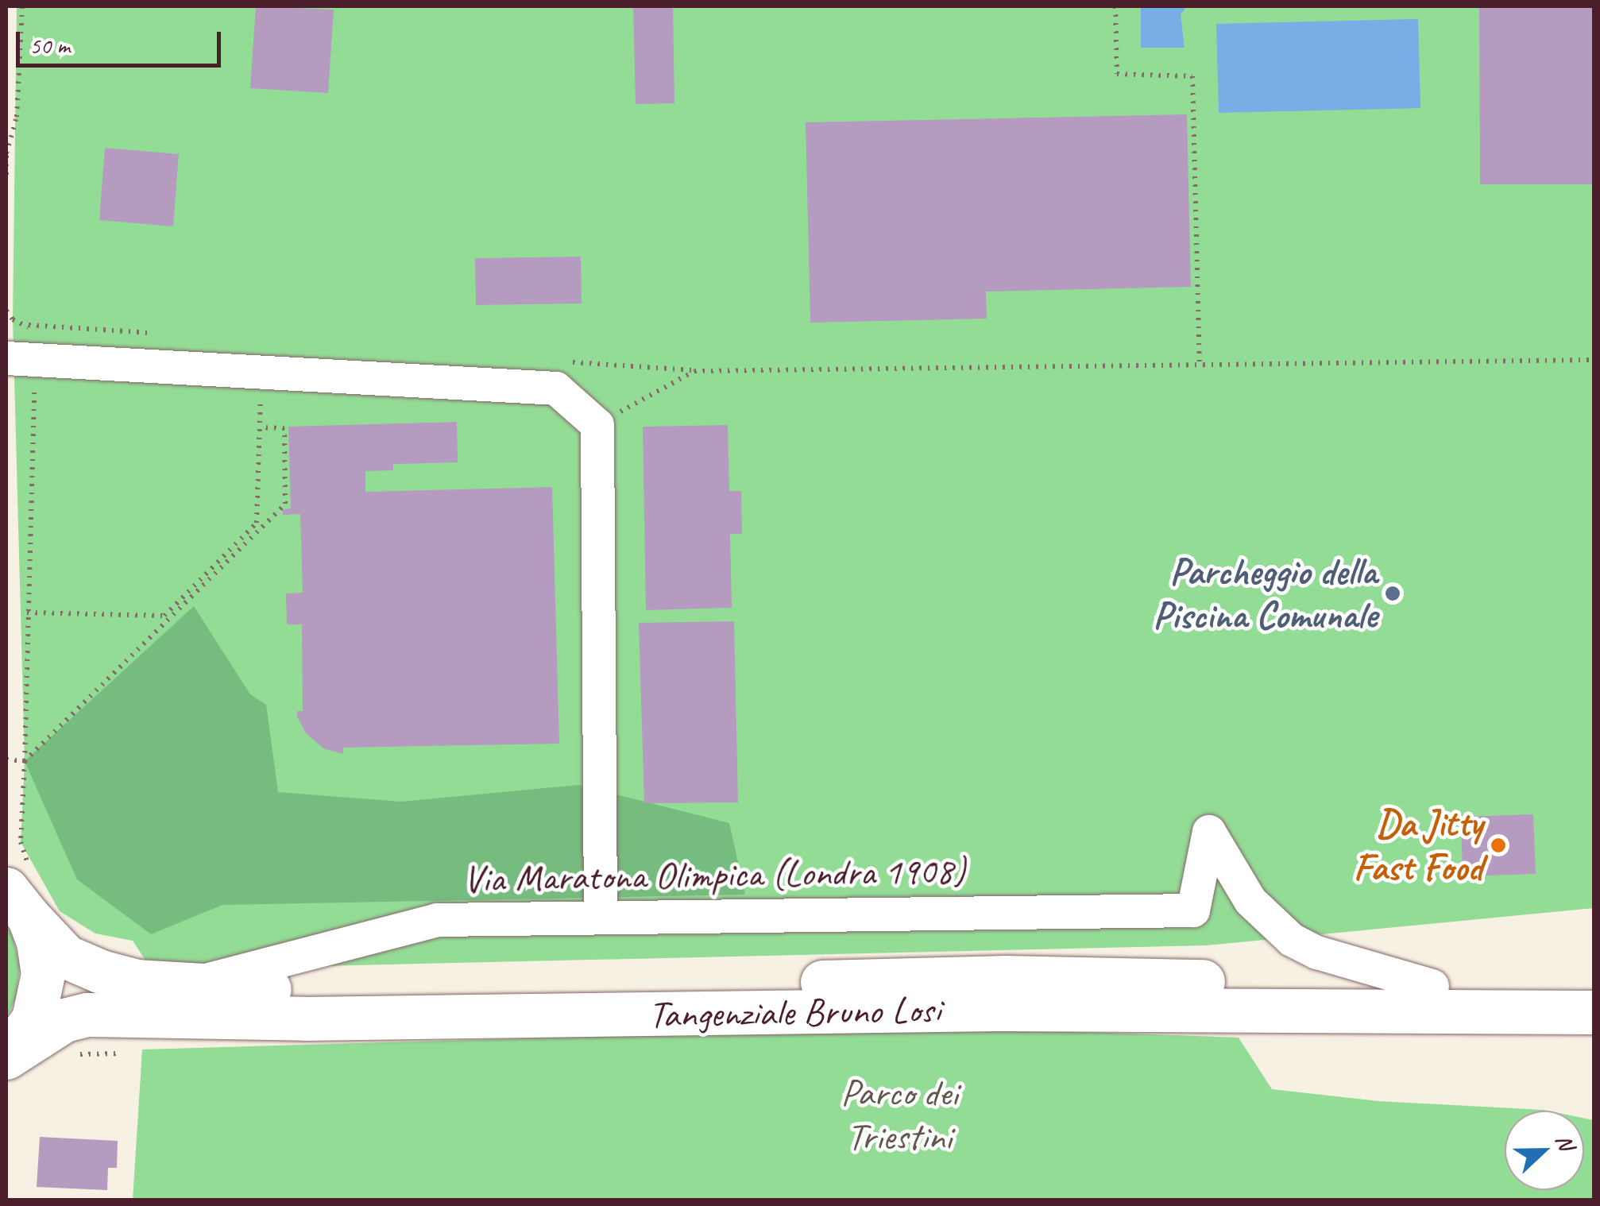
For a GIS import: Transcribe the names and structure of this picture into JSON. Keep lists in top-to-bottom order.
{
  "streets": {
    "main road": ["Tangenziale Bruno Losi"],
    "lane": ["Via Maratona Olimpica (Londra 1908)"]
  },
  "crossings": [
    ["Via Maratona Olimpica (Londra 1908)", "Tangenziale Bruno Losi"]
  ],
  "parks": ["Parco dei Triestini"],
  "places": ["Parcheggio della Piscina Comunale", "Da Jitty Fast Food"],
  "scale_bar": "50 m",
  "north": "right"
}
